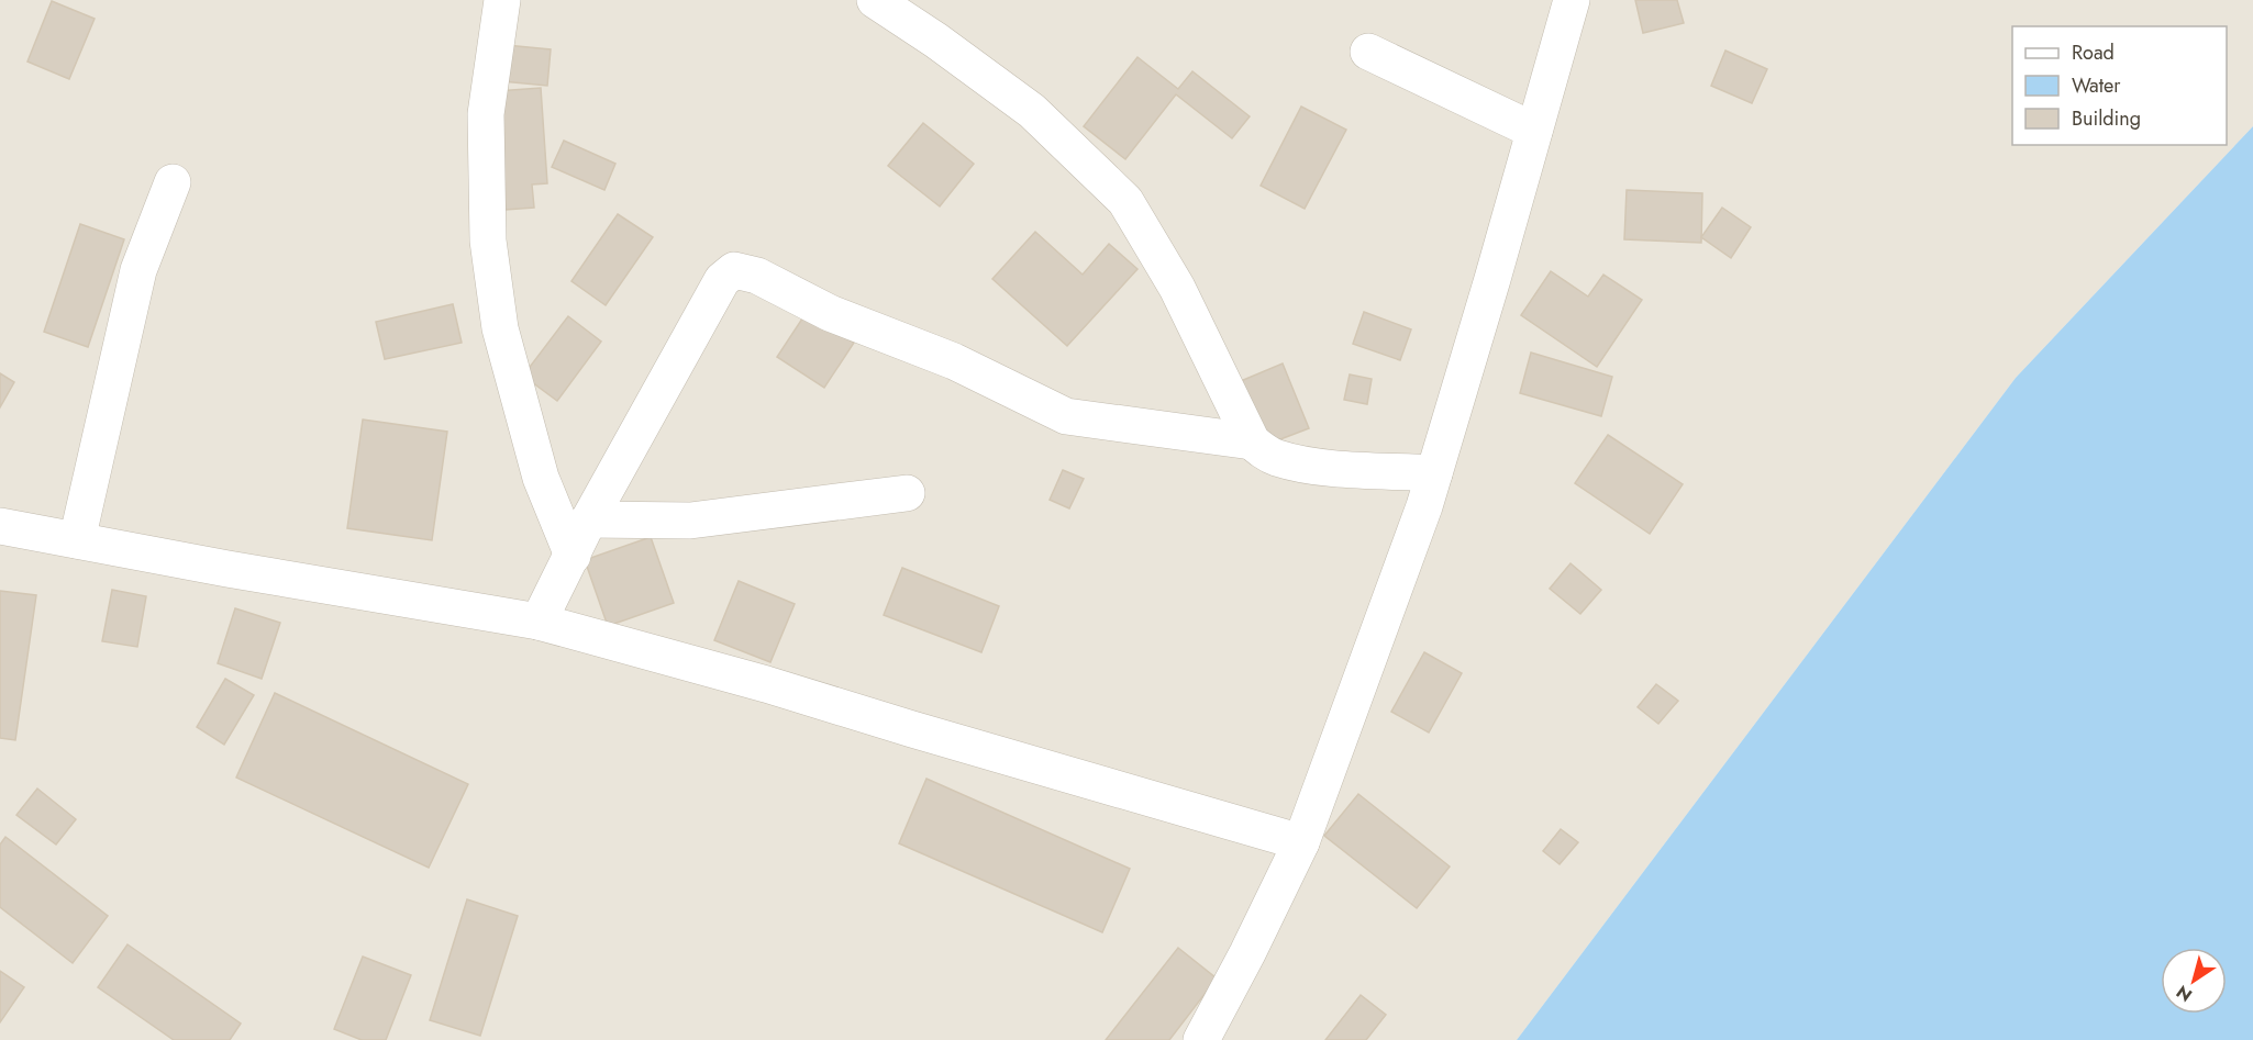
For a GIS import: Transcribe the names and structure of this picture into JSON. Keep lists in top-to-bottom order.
{
  "legend": ["Road", "Water", "Building"],
  "north": "bottom left"
}
